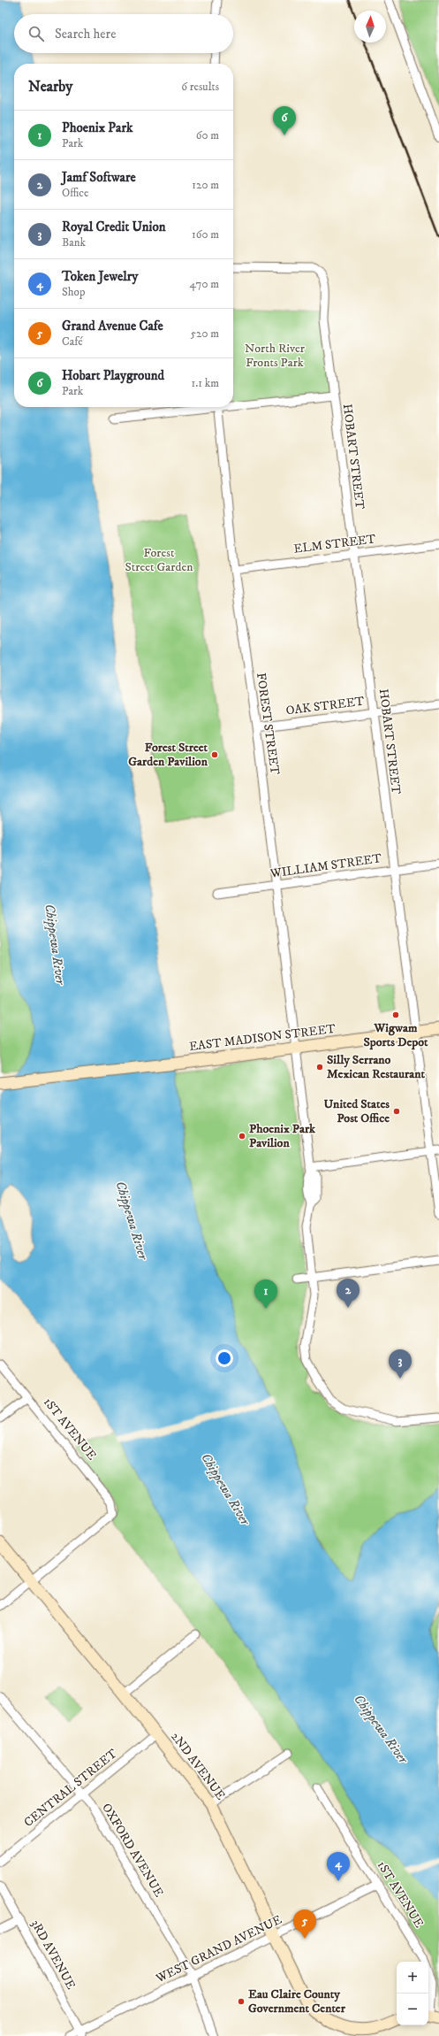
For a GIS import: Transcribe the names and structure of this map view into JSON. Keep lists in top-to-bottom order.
{
  "streets": {
    "street": [
      "HOBART STREET",
      "ELM STREET",
      "OAK STREET",
      "FOREST STREET",
      "WILLIAM STREET",
      "EAST MADISON STREET",
      "1ST AVENUE",
      "2ND AVENUE",
      "CENTRAL STREET",
      "OXFORD AVENUE",
      "WEST GRAND AVENUE",
      "3RD AVENUE"
    ]
  },
  "crossings": [
    ["HOBART STREET", "ELM STREET"],
    ["HOBART STREET", "OAK STREET"],
    ["HOBART STREET", "WILLIAM STREET"],
    ["HOBART STREET", "EAST MADISON STREET"],
    ["ELM STREET", "FOREST STREET"],
    ["OAK STREET", "FOREST STREET"],
    ["FOREST STREET", "WILLIAM STREET"],
    ["FOREST STREET", "EAST MADISON STREET"],
    ["1ST AVENUE", "2ND AVENUE"],
    ["1ST AVENUE", "WEST GRAND AVENUE"],
    ["2ND AVENUE", "CENTRAL STREET"],
    ["2ND AVENUE", "WEST GRAND AVENUE"],
    ["CENTRAL STREET", "OXFORD AVENUE"],
    ["OXFORD AVENUE", "WEST GRAND AVENUE"],
    ["WEST GRAND AVENUE", "3RD AVENUE"]
  ],
  "water": ["Chippewa River"],
  "parks": ["North River Fronts Park", "Forest Street Garden"],
  "places": [
    "Forest Street Garden Pavilion",
    "Wigwam Sports Depot",
    "Silly Serrano Mexican Restaurant",
    "United States Post Office",
    "Phoenix Park Pavilion",
    "Eau Claire County Government Center"
  ],
  "north": "top",
  "page": {
    "search": "Search here",
    "heading": ["Nearby", "6 results"],
    "pins": [
      "6",
      "2",
      "1",
      "3",
      "4",
      "5"
    ],
    "list": [
      {
        "mark": "1",
        "name": "Phoenix Park",
        "note": "Park",
        "value": "60 m"
      },
      {
        "mark": "2",
        "name": "Jamf Software",
        "note": "Office",
        "value": "120 m"
      },
      {
        "mark": "3",
        "name": "Royal Credit Union",
        "note": "Bank",
        "value": "160 m"
      },
      {
        "mark": "4",
        "name": "Token Jewelry",
        "note": "Shop",
        "value": "470 m"
      },
      {
        "mark": "5",
        "name": "Grand Avenue Cafe",
        "note": "Café",
        "value": "520 m"
      },
      {
        "mark": "6",
        "name": "Hobart Playground",
        "note": "Park",
        "value": "1.1 km"
      }
    ],
    "map_buttons": ["+", "−"]
  }
}
